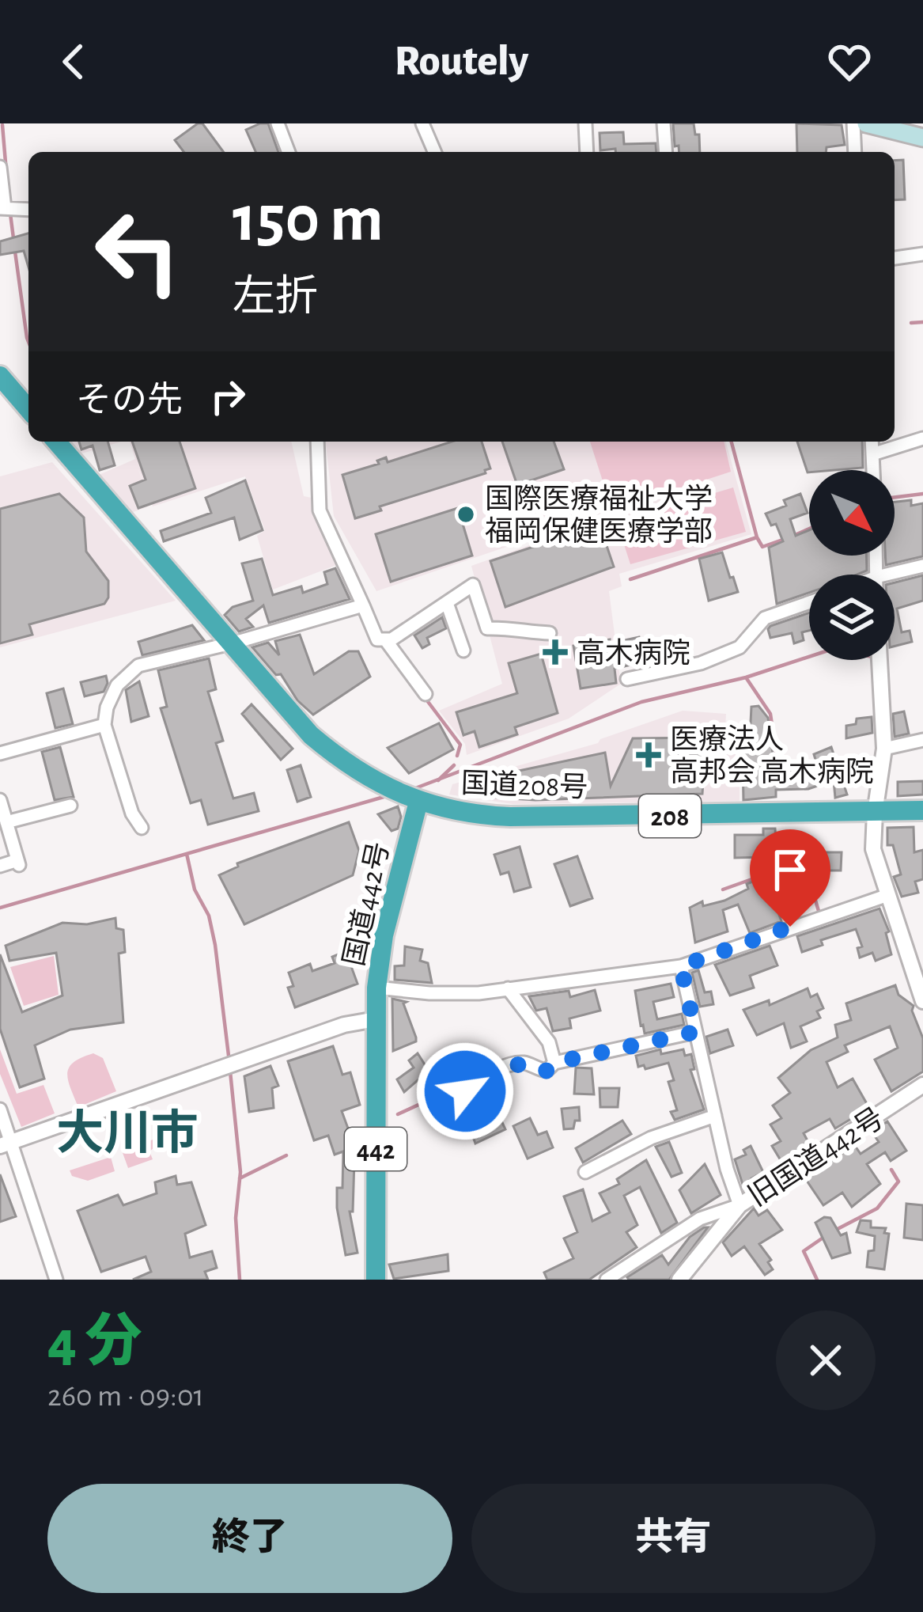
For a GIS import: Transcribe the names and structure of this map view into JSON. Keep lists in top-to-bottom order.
{
  "streets": {
    "highway": [
      "国道208号",
      "208",
      "国道442号",
      "442"
    ],
    "street": ["旧国道442号"]
  },
  "crossings": [
    ["国道208号", "国道442号"],
    ["国道442号", "442"]
  ],
  "districts": ["大川市"],
  "places": {
    "other": ["国際医療福祉大学 福岡保健医療学部"],
    "health": ["高木病院", "医療法人 高邦会 高木病院"]
  },
  "north": "bottom right",
  "page": {
    "header": "Routely",
    "turn": ["150 m", "左折"],
    "then": "その先",
    "heading": ["4 分", "260 m · 09:01"],
    "buttons": ["終了", "共有"]
  }
}
